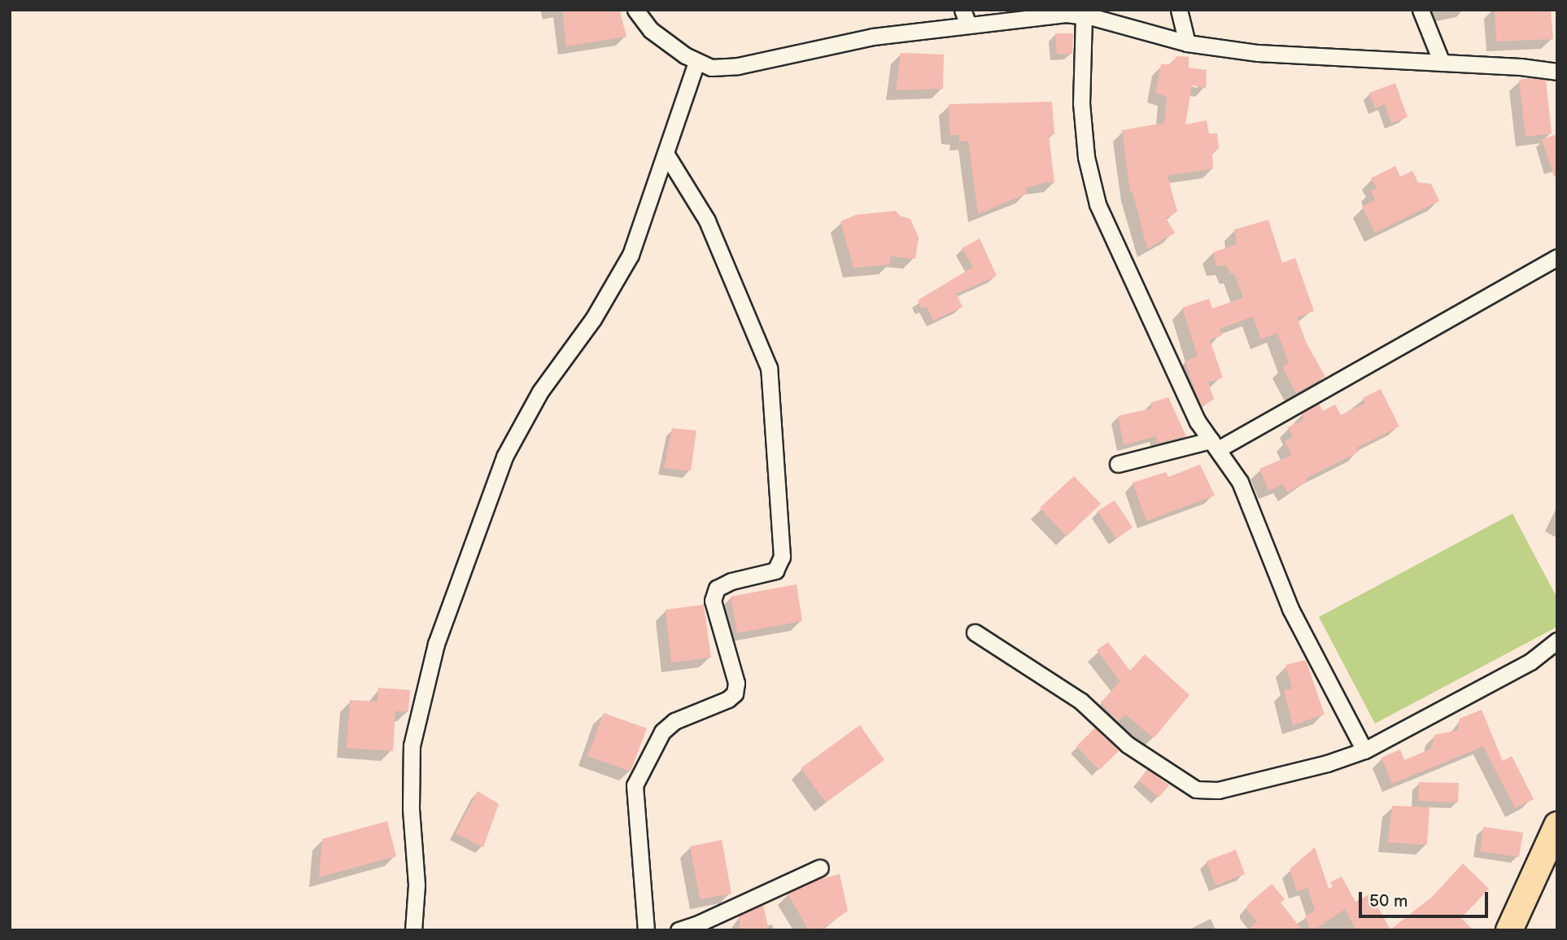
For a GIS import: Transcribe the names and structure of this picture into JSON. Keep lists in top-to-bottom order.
{
  "scale_bar": "50 m"
}
